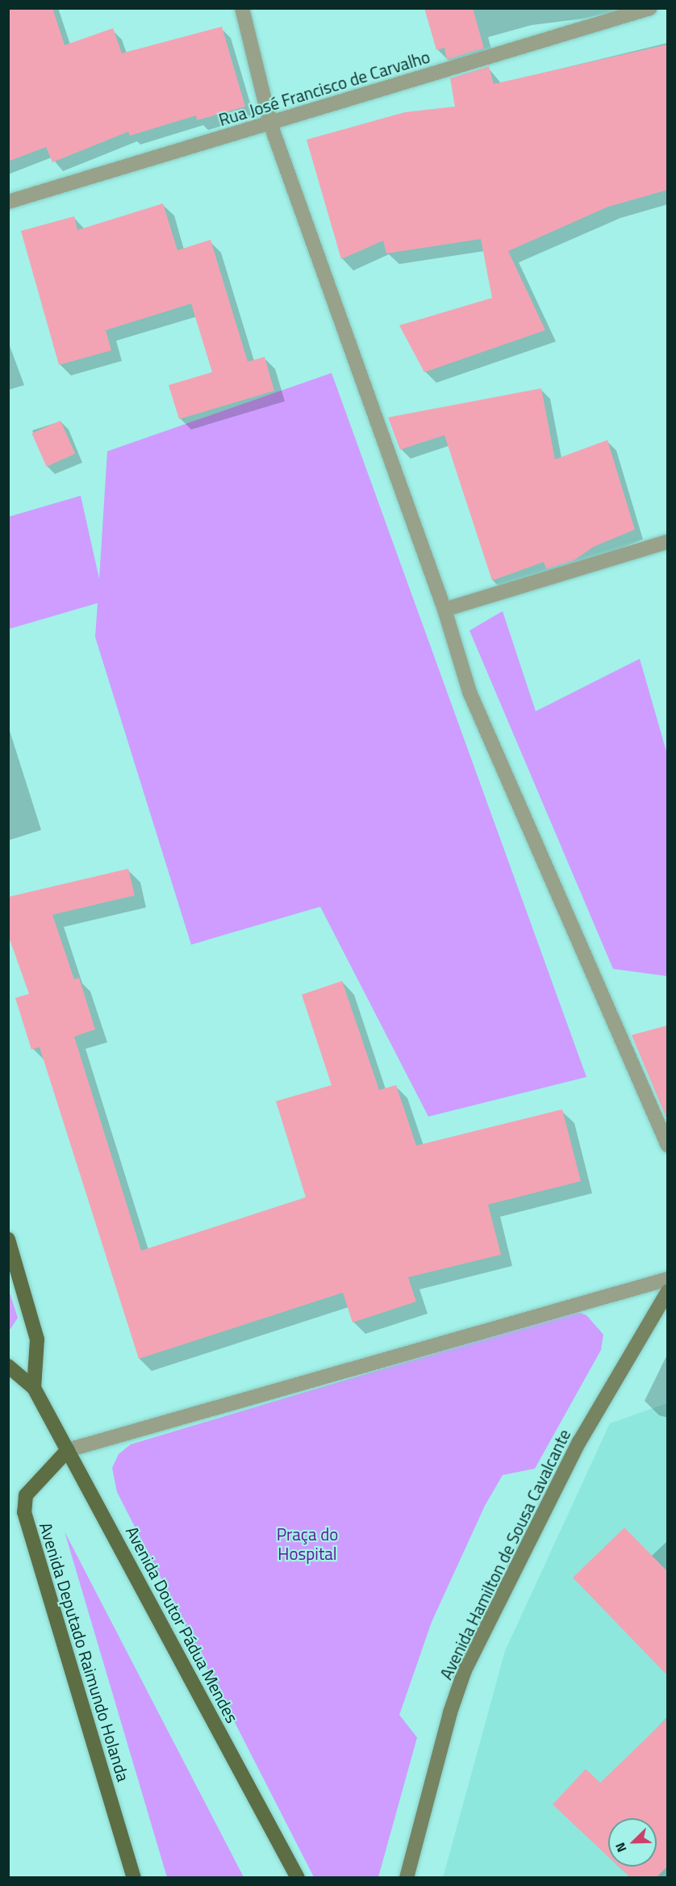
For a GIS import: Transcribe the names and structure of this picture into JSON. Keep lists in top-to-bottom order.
{
  "streets": {
    "main road": ["Avenida Hamilton de Sousa Cavalcante", "Avenida Doutor Pádua Mendes", "Avenida Deputado Raimundo Holanda"],
    "street": ["Rua José Francisco de Carvalho"]
  },
  "crossings": [
    ["Avenida Doutor Pádua Mendes", "Avenida Deputado Raimundo Holanda"]
  ],
  "parks": ["Praça do Hospital"],
  "north": "bottom left"
}
